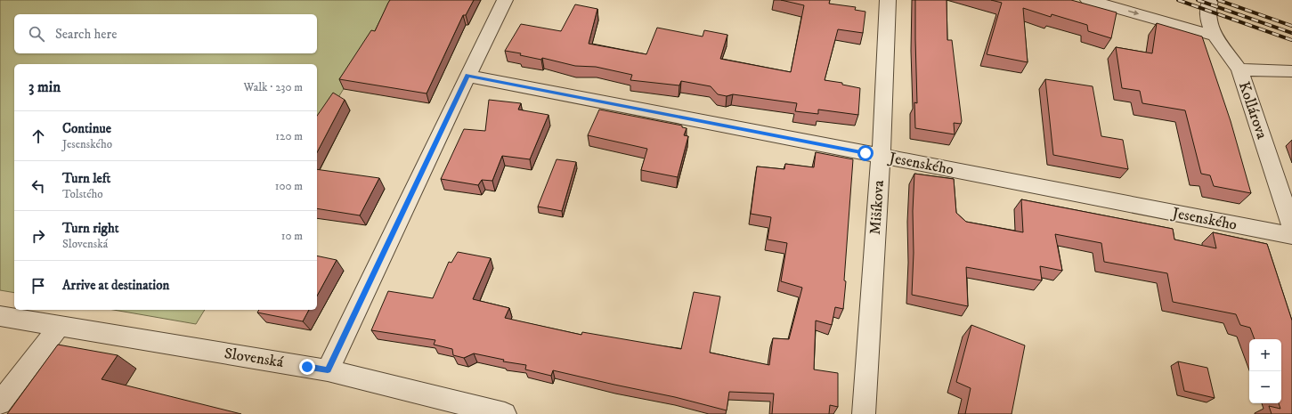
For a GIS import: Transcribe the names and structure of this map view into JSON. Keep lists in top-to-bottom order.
{
  "streets": {
    "street": [
      "Kollárova",
      "Jesenského",
      "Mišíkova",
      "Slovenská"
    ]
  },
  "crossings": [
    ["Jesenského", "Mišíkova"]
  ],
  "page": {
    "search": "Search here",
    "heading": ["3 min", "Walk · 230 m"],
    "list": [
      ["Continue", "Jesenského", "120 m"],
      ["Turn left", "Tolstého", "100 m"],
      ["Turn right", "Slovenská", "10 m"],
      "Arrive at destination"
    ],
    "map_buttons": ["+", "−"]
  }
}
